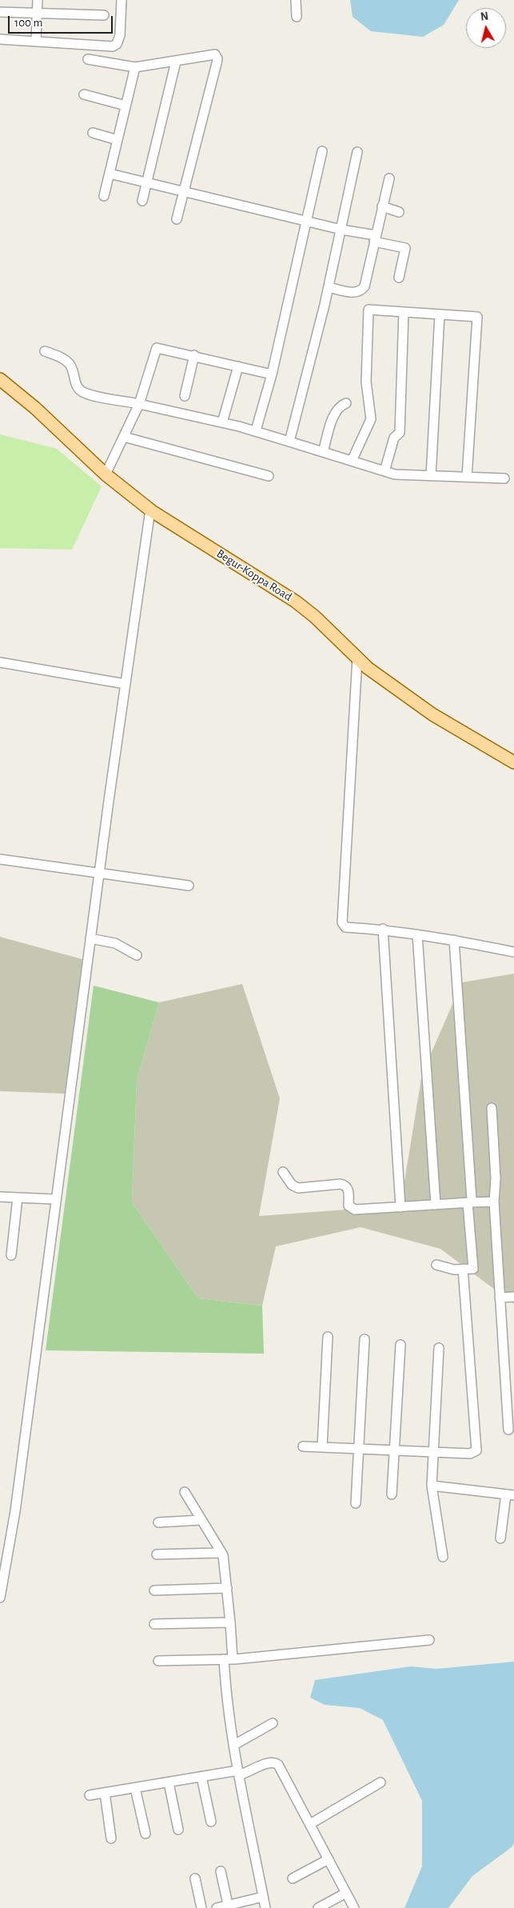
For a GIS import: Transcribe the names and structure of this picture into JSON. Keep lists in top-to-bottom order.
{
  "streets": {
    "main road": ["Begur-Koppa Road"]
  },
  "scale_bar": "100 m",
  "north": "top"
}
